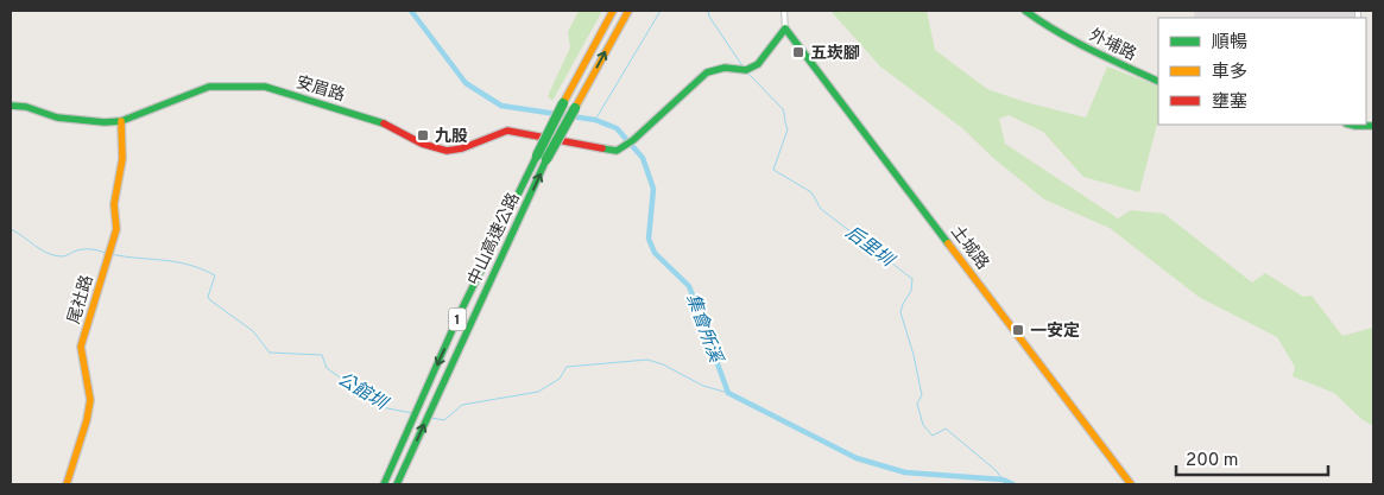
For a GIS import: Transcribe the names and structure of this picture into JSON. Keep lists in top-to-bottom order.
{
  "streets": {
    "main road": [
      "外埔路",
      "安眉路",
      "中山高速公路",
      "土城路",
      "尾社路",
      "1"
    ]
  },
  "crossings": [
    ["安眉路", "土城路"],
    ["安眉路", "尾社路"]
  ],
  "water": ["后里圳", "集會所溪", "公館圳"],
  "places": {
    "transit": ["五崁腳", "九股", "一安定"]
  },
  "legend": ["順暢", "車多", "壅塞"],
  "scale_bar": "200 m"
}
